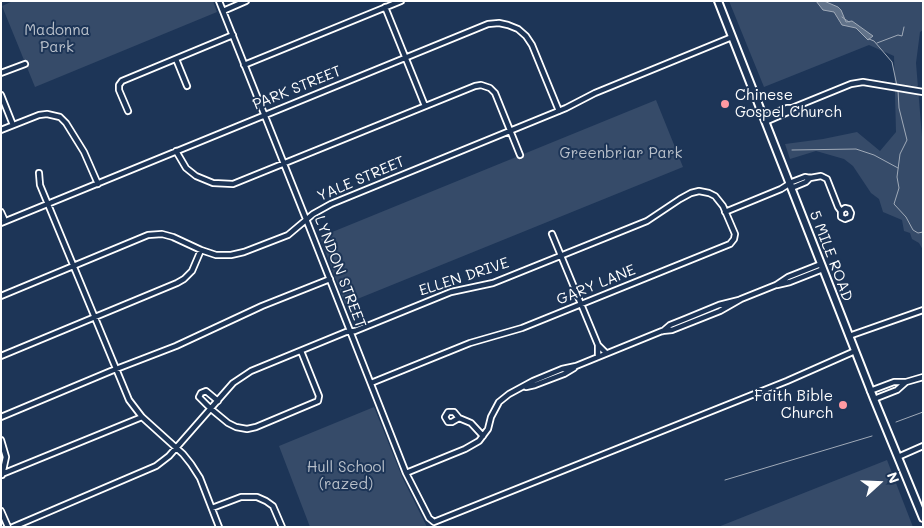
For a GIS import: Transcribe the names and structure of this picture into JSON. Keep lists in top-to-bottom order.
{
  "streets": {
    "main road": ["5 MILE ROAD"],
    "street": [
      "PARK STREET",
      "YALE STREET",
      "LYNDON STREET",
      "ELLEN DRIVE",
      "GARY LANE"
    ]
  },
  "crossings": [
    ["PARK STREET", "YALE STREET"],
    ["PARK STREET", "LYNDON STREET"],
    ["YALE STREET", "5 MILE ROAD"],
    ["YALE STREET", "LYNDON STREET"],
    ["5 MILE ROAD", "LYNDON STREET"],
    ["LYNDON STREET", "ELLEN DRIVE"],
    ["LYNDON STREET", "GARY LANE"],
    ["ELLEN DRIVE", "GARY LANE"]
  ],
  "parks": ["Madonna Park", "Greenbriar Park", "Hull School (razed)"],
  "places": ["Chinese Gospel Church", "Faith Bible Church"],
  "north": "right"
}
